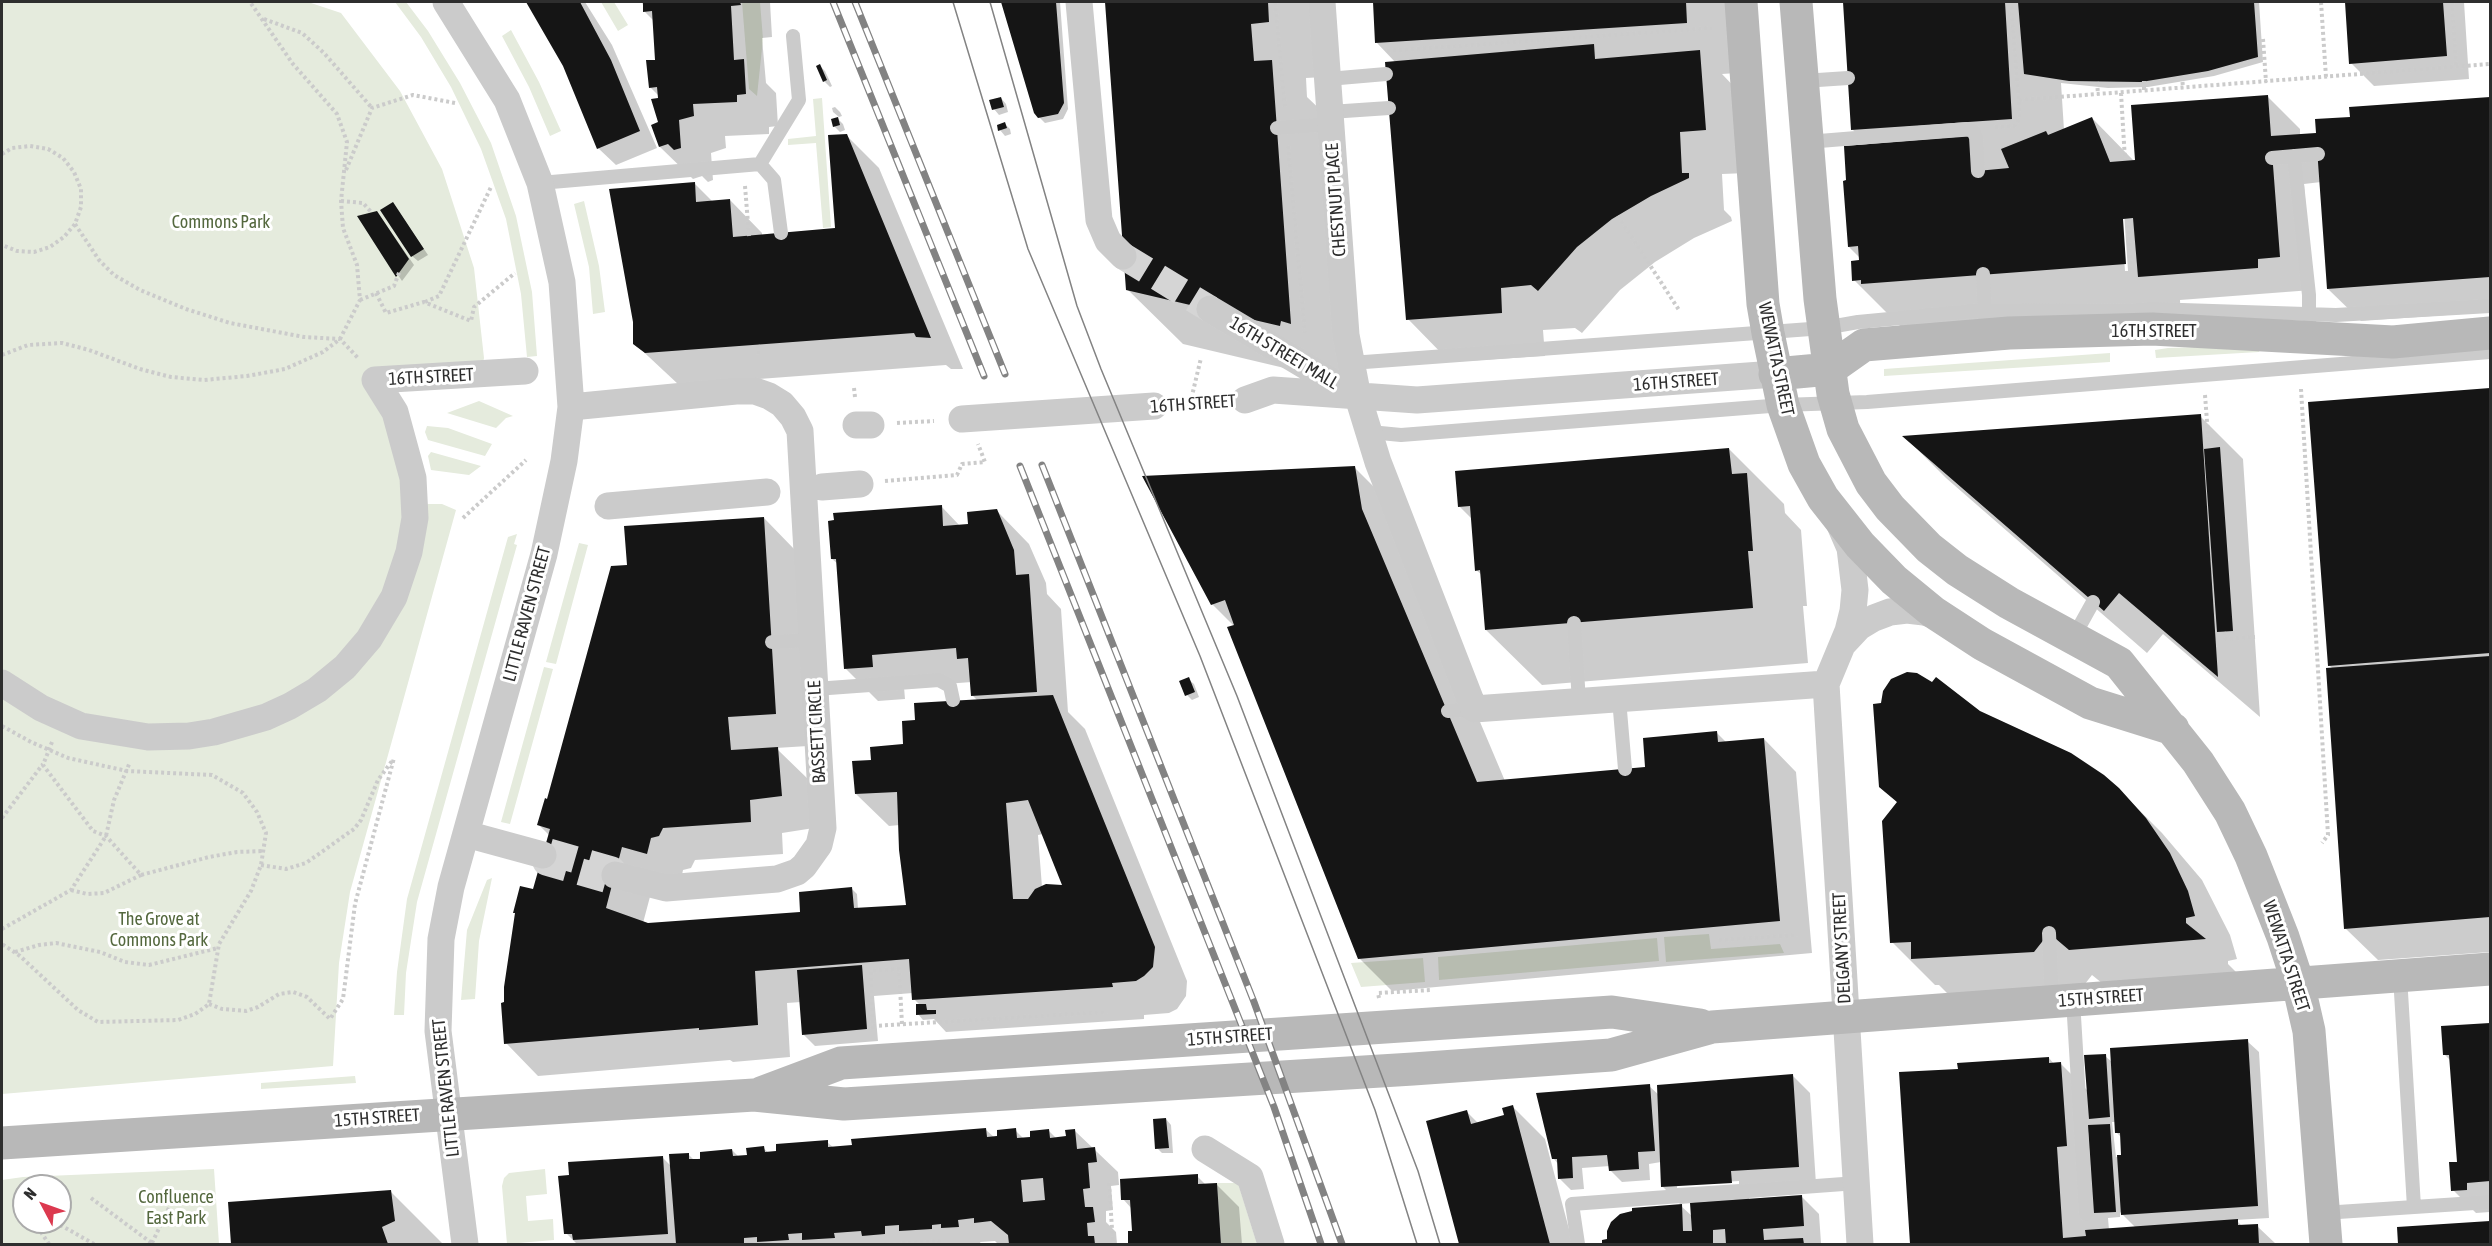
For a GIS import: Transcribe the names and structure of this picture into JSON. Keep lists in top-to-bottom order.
{
  "streets": {
    "main road": ["16TH STREET", "WEWATTA STREET", "15TH STREET"],
    "street": [
      "CHESTNUT PLACE",
      "16TH STREET MALL",
      "LITTLE RAVEN STREET",
      "BASSETT CIRCLE",
      "DELGANY STREET"
    ]
  },
  "crossings": [
    ["CHESTNUT PLACE", "16TH STREET"],
    ["CHESTNUT PLACE", "16TH STREET MALL"],
    ["16TH STREET", "16TH STREET MALL"],
    ["16TH STREET", "WEWATTA STREET"],
    ["WEWATTA STREET", "DELGANY STREET"],
    ["WEWATTA STREET", "15TH STREET"],
    ["LITTLE RAVEN STREET", "BASSETT CIRCLE"],
    ["LITTLE RAVEN STREET", "15TH STREET"],
    ["DELGANY STREET", "15TH STREET"]
  ],
  "parks": ["Commons Park", "The Grove at Commons Park", "Confluence East Park"],
  "north": "top left"
}
